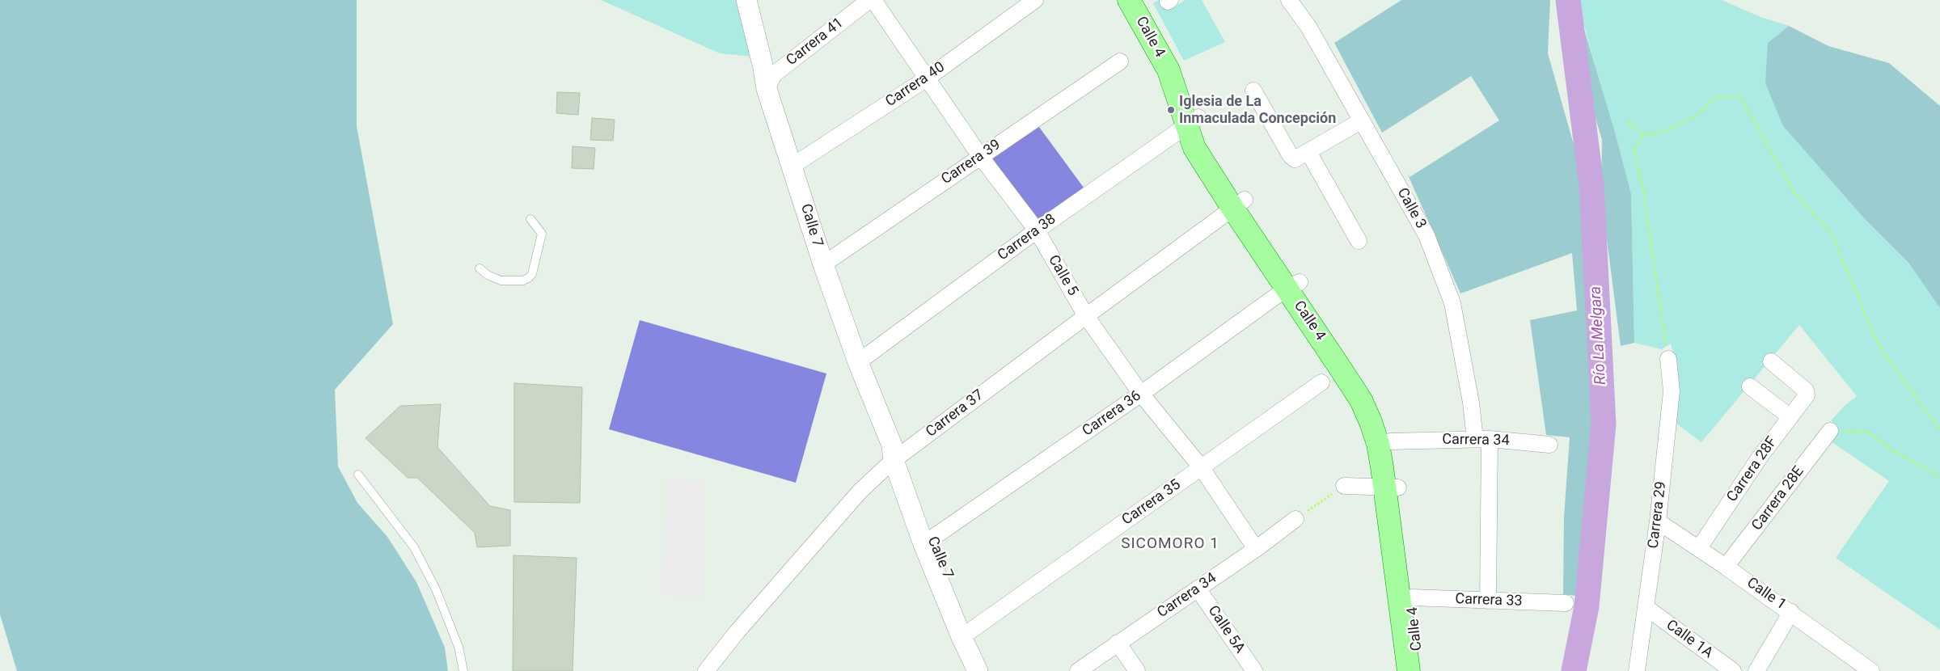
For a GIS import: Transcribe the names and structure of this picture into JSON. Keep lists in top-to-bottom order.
{
  "streets": {
    "main road": ["Calle 4"],
    "street": [
      "Carrera 41",
      "Carrera 40",
      "Carrera 39",
      "Calle 3",
      "Calle 7",
      "Carrera 38",
      "Calle 5",
      "Carrera 37",
      "Carrera 36",
      "Carrera 34",
      "Carrera 28F",
      "Carrera 28E",
      "Carrera 35",
      "Carrera 29",
      "Calle 1",
      "Carrera 33",
      "Calle 5A",
      "Calle 1A"
    ]
  },
  "crossings": [
    ["Calle 4", "Carrera 38"],
    ["Calle 4", "Carrera 37"],
    ["Calle 4", "Carrera 36"],
    ["Calle 4", "Carrera 34"],
    ["Calle 4", "Carrera 33"],
    ["Carrera 41", "Calle 7"],
    ["Carrera 40", "Calle 7"],
    ["Carrera 40", "Calle 5"],
    ["Carrera 39", "Calle 7"],
    ["Carrera 39", "Calle 5"],
    ["Calle 3", "Carrera 34"],
    ["Calle 3", "Carrera 33"],
    ["Calle 7", "Carrera 38"],
    ["Calle 7", "Carrera 37"],
    ["Calle 7", "Carrera 36"],
    ["Calle 7", "Carrera 35"],
    ["Carrera 38", "Calle 5"],
    ["Calle 5", "Carrera 37"],
    ["Calle 5", "Carrera 36"],
    ["Calle 5", "Carrera 34"],
    ["Calle 5", "Carrera 35"],
    ["Carrera 34", "Calle 5A"],
    ["Carrera 28F", "Calle 1"],
    ["Carrera 28E", "Calle 1"],
    ["Carrera 29", "Calle 1"],
    ["Carrera 29", "Calle 1A"]
  ],
  "districts": ["SICOMORO 1"],
  "water": ["Río La Melgara"],
  "places": ["Iglesia de La Inmaculada Concepción"]
}
